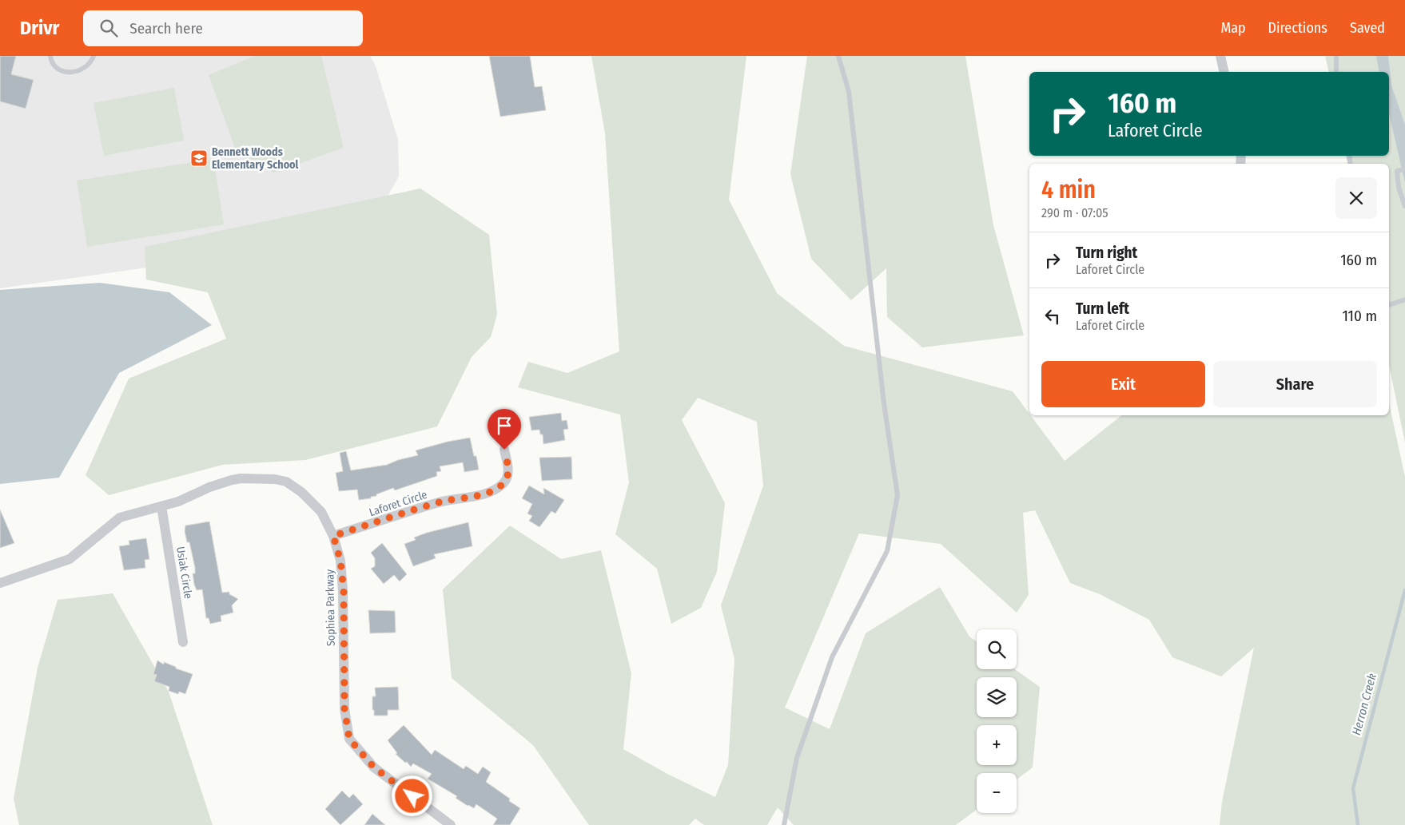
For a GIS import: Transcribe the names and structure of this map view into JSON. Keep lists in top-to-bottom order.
{
  "streets": {
    "street": ["Laforet Circle", "Usiak Circle", "Sophiea Parkway"]
  },
  "crossings": [
    ["Laforet Circle", "Sophiea Parkway"],
    ["Usiak Circle", "Sophiea Parkway"]
  ],
  "water": ["Herron Creek"],
  "places": {
    "school or university": ["Bennett Woods Elementary School"]
  },
  "page": {
    "header": "Drivr",
    "search": "Search here",
    "nav": ["Map", "Directions", "Saved"],
    "turn": ["160 m", "Laforet Circle"],
    "heading": ["4 min", "290 m · 07:05"],
    "list": [
      {
        "name": "Turn right",
        "note": "Laforet Circle",
        "value": "160 m"
      },
      {
        "name": "Turn left",
        "note": "Laforet Circle",
        "value": "110 m"
      }
    ],
    "buttons": ["Exit", "Share"],
    "map_buttons": ["+", "−"]
  }
}
